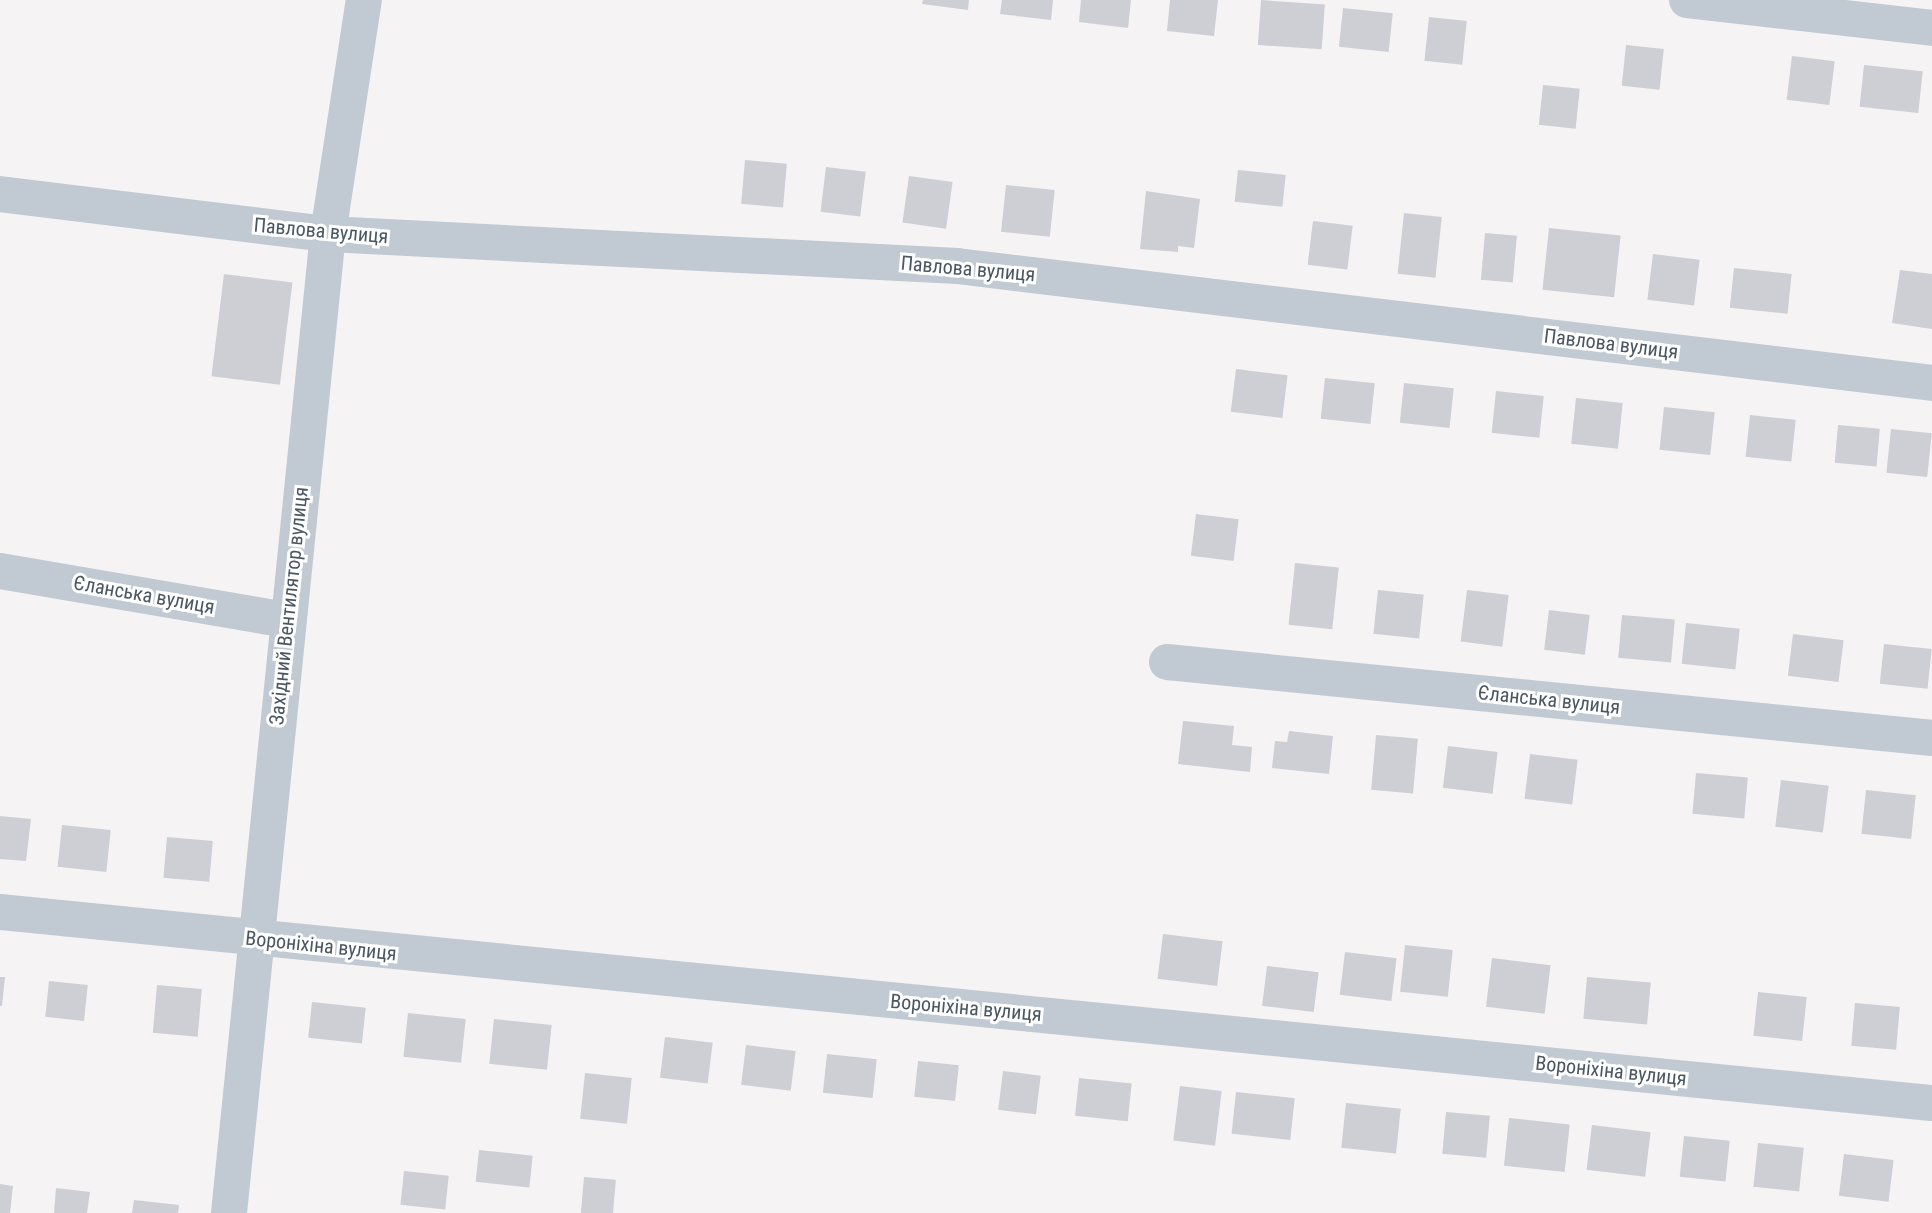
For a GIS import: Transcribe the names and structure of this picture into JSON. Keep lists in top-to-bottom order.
{
  "streets": {
    "street": [
      "Павлова вулиця",
      "Єланська вулиця",
      "Західний Вентилятор вулиця",
      "Вороніхіна вулиця"
    ]
  },
  "crossings": [
    ["Павлова вулиця", "Західний Вентилятор вулиця"],
    ["Єланська вулиця", "Західний Вентилятор вулиця"],
    ["Західний Вентилятор вулиця", "Вороніхіна вулиця"]
  ]
}
